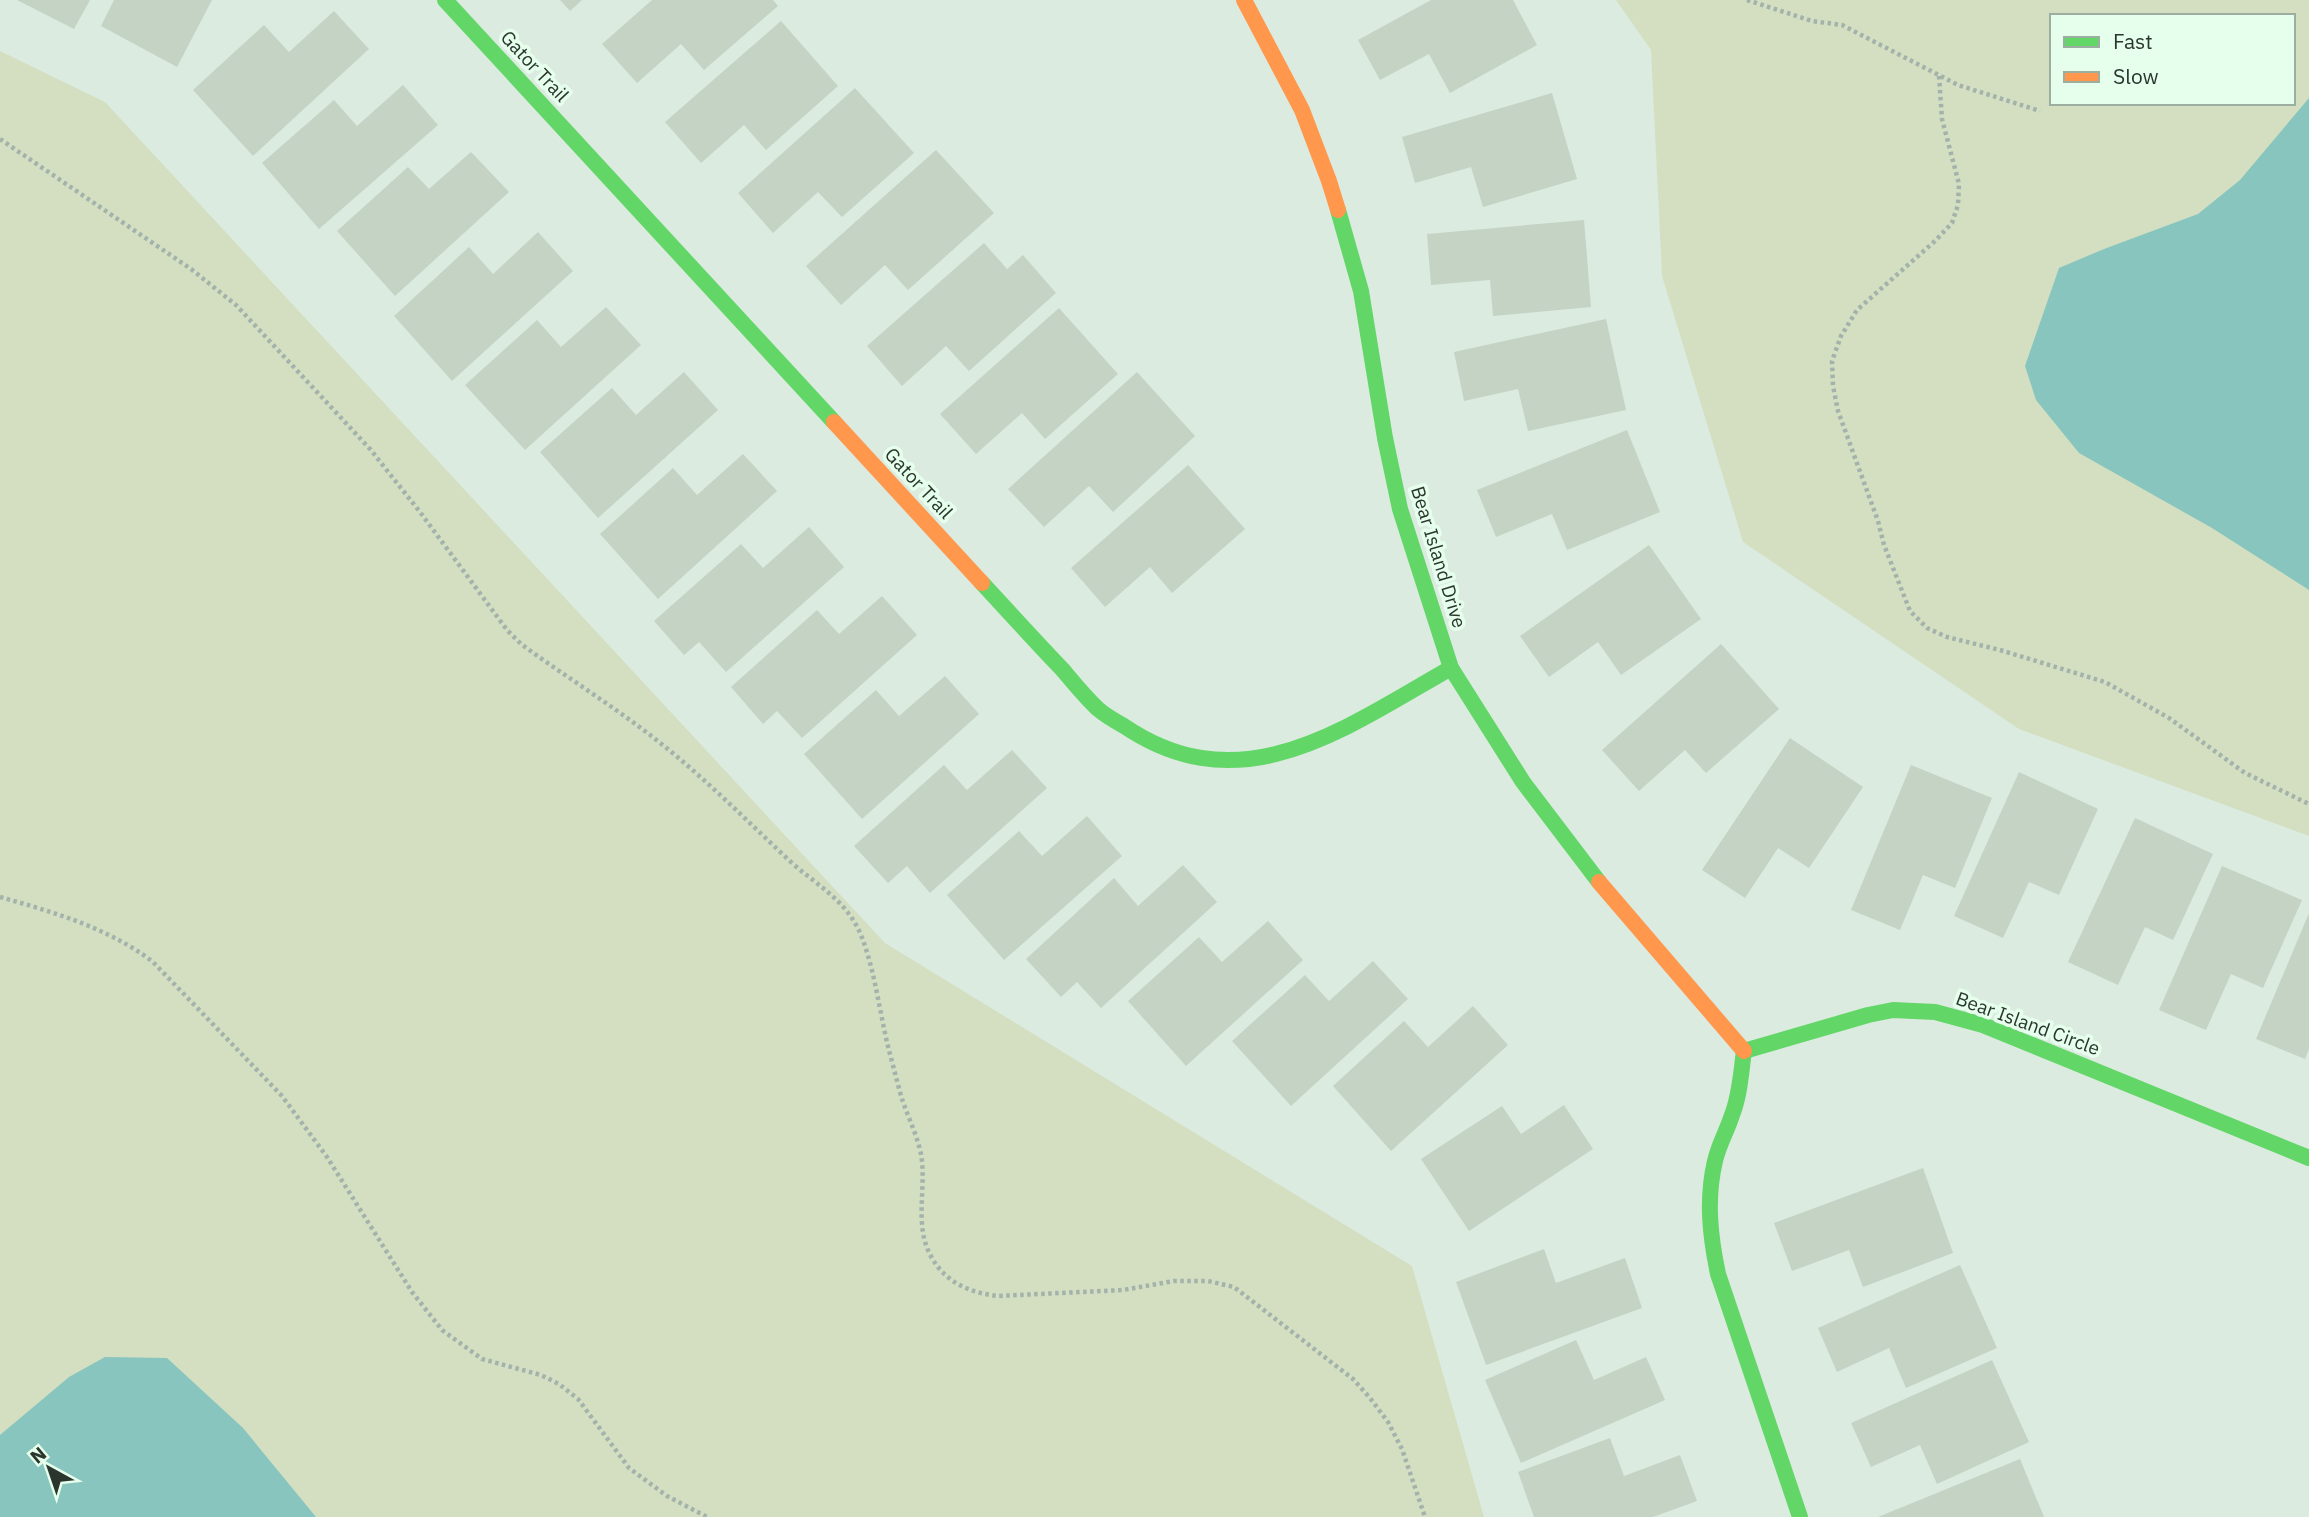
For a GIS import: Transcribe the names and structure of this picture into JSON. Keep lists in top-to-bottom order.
{
  "streets": {
    "street": ["Gator Trail", "Bear Island Drive", "Bear Island Circle"]
  },
  "crossings": [
    ["Gator Trail", "Bear Island Drive"],
    ["Bear Island Drive", "Bear Island Circle"]
  ],
  "legend": ["Fast", "Slow"],
  "north": "top left"
}
